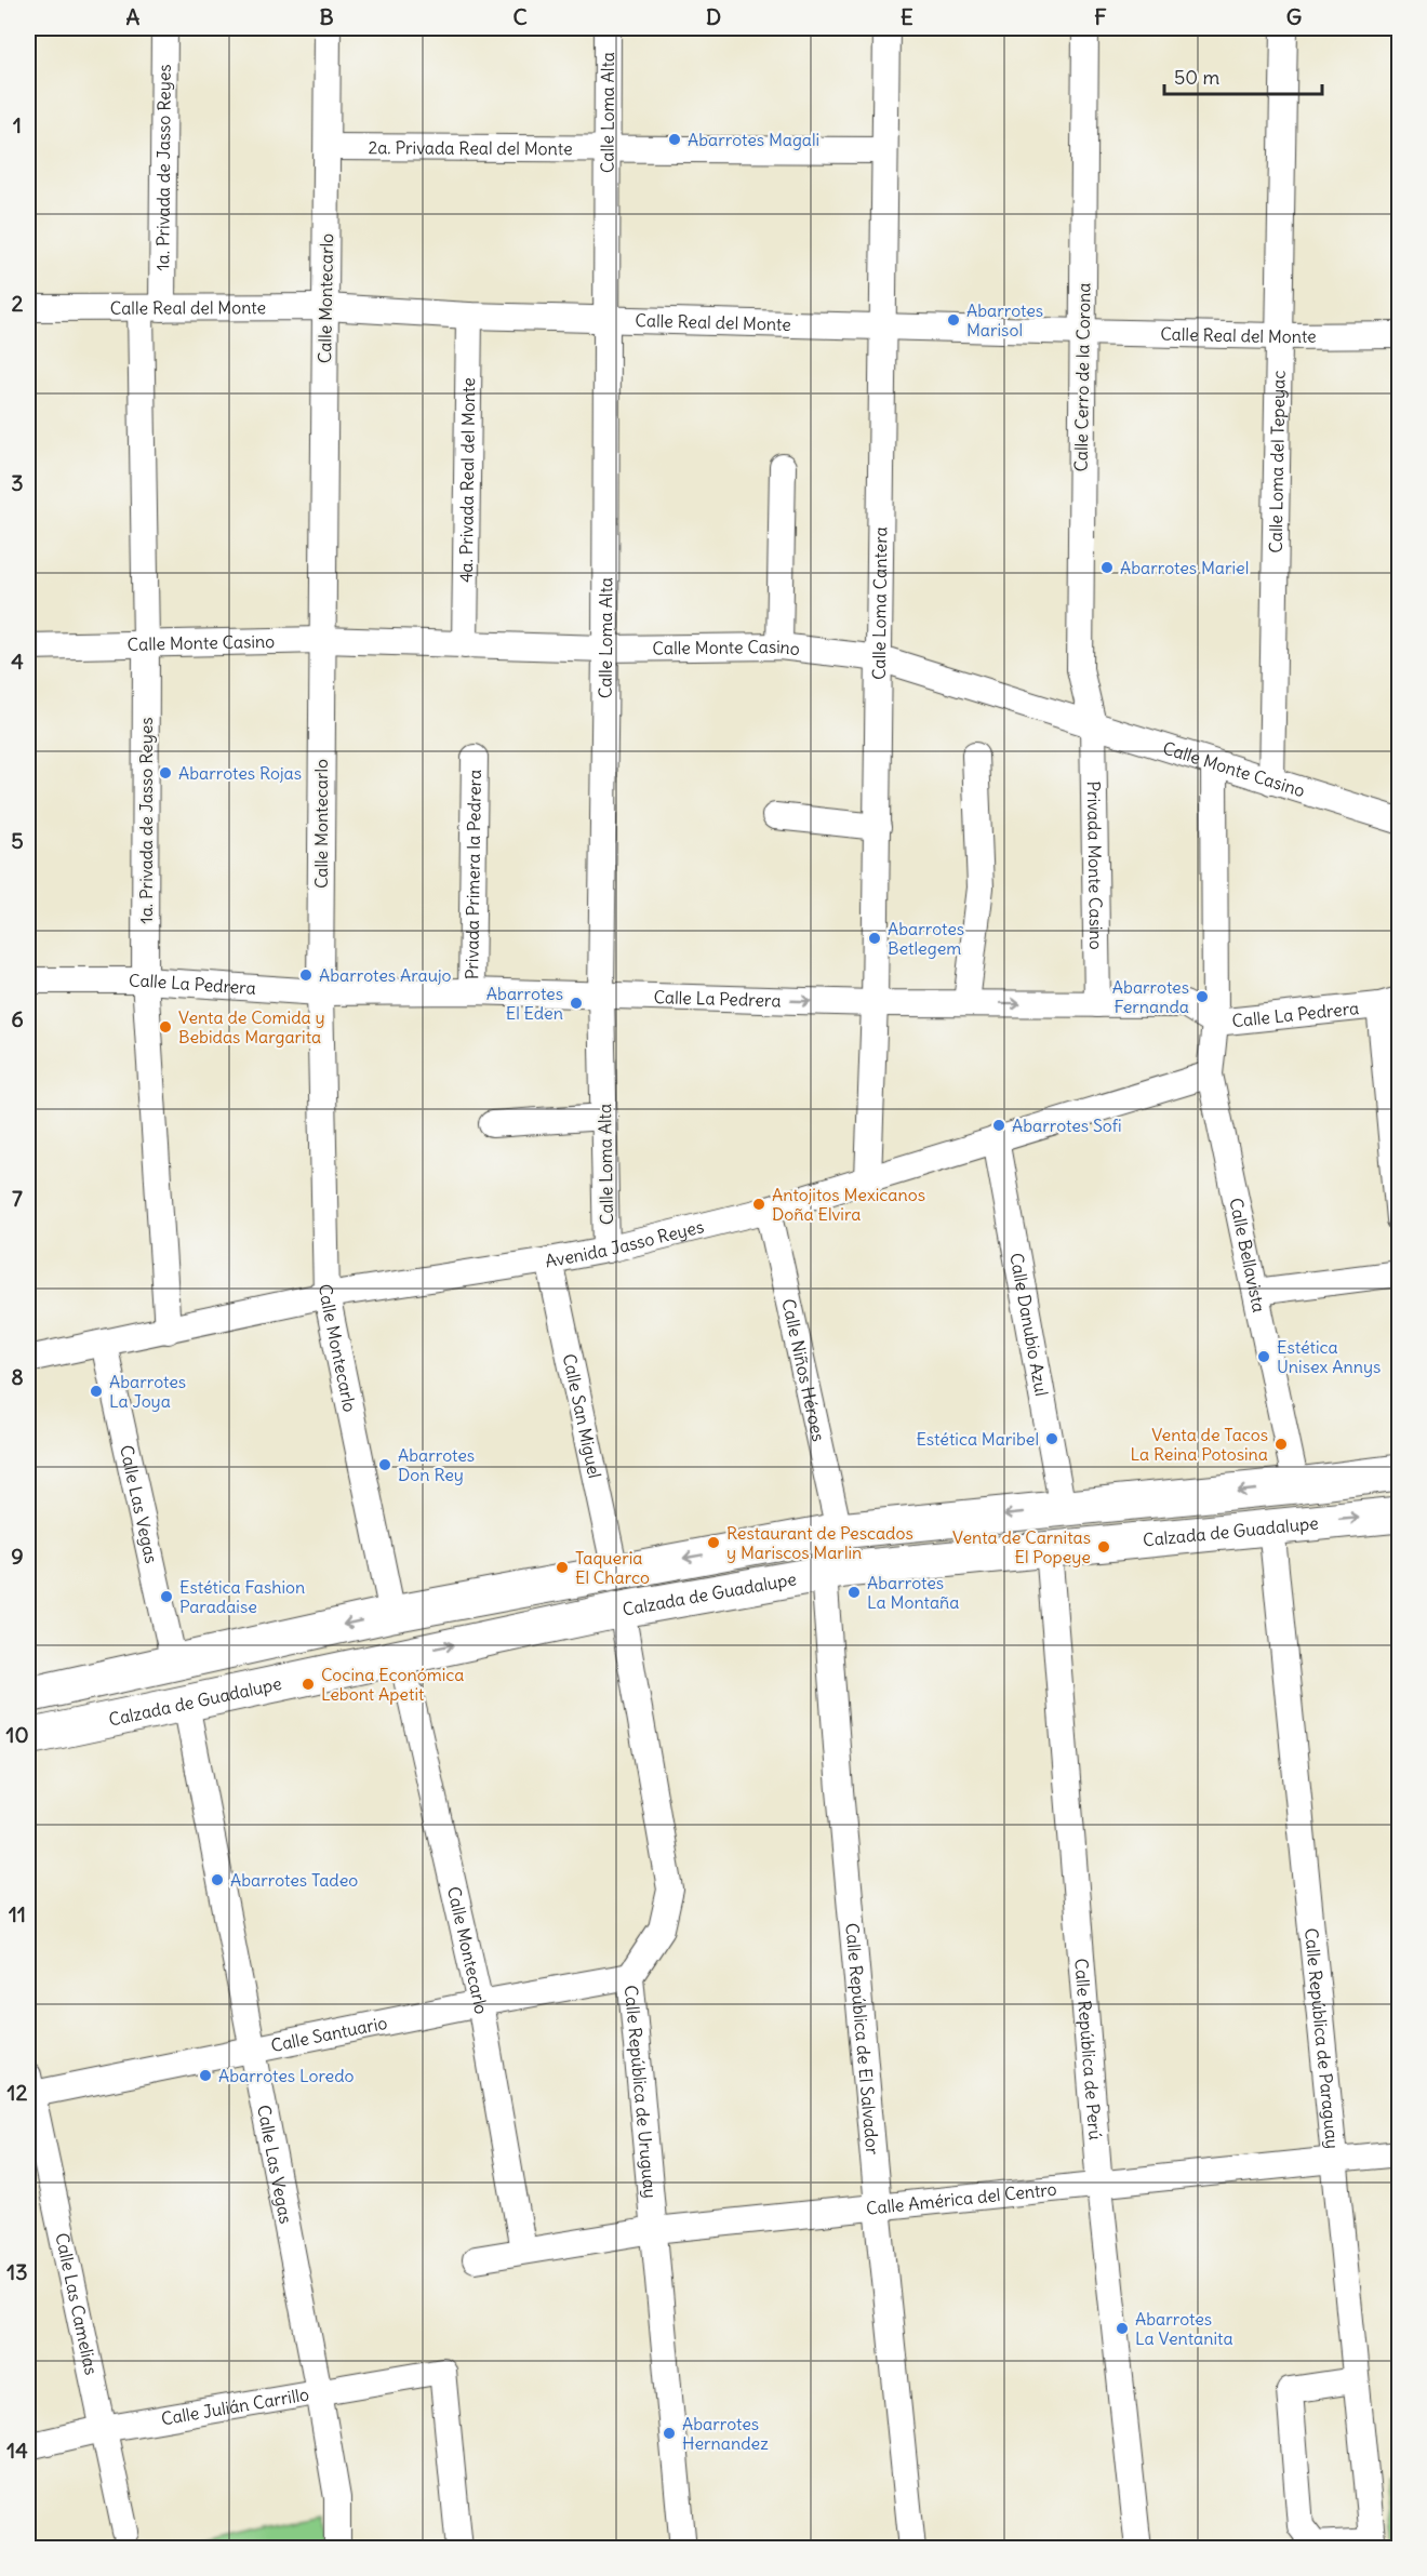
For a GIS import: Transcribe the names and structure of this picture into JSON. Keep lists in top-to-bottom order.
{
  "streets": {
    "main road": ["Calzada de Guadalupe"],
    "street": [
      "Calle Loma Alta",
      "2a. Privada Real del Monte",
      "1a. Privada de Jasso Reyes",
      "Calle Montecarlo",
      "Calle Real del Monte",
      "Calle Cerro de la Corona",
      "Calle Loma del Tepeyac",
      "4a. Privada Real del Monte",
      "Calle Loma Cantera",
      "Calle Monte Casino",
      "Privada Monte Casino",
      "Privada Primera la Pedrera",
      "Calle La Pedrera",
      "Avenida Jasso Reyes",
      "Calle Bellavista",
      "Calle Danubio Azul",
      "Calle Niños Héroes",
      "Calle San Miguel",
      "Calle Las Vegas",
      "Calle Santuario",
      "Calle República de Paraguay",
      "Calle República de El Salvador",
      "Calle República de Perú",
      "Calle República de Uruguay",
      "Calle América del Centro",
      "Calle Las Camelias",
      "Calle Julián Carrillo"
    ]
  },
  "crossings": [
    ["Calle Loma Alta", "2a. Privada Real del Monte"],
    ["Calle Loma Alta", "Calle Real del Monte"],
    ["Calle Loma Alta", "Calle Monte Casino"],
    ["Calle Loma Alta", "Calle La Pedrera"],
    ["Calle Loma Alta", "Avenida Jasso Reyes"],
    ["2a. Privada Real del Monte", "Calle Montecarlo"],
    ["2a. Privada Real del Monte", "Calle Loma Cantera"],
    ["1a. Privada de Jasso Reyes", "Calle Real del Monte"],
    ["1a. Privada de Jasso Reyes", "Calle Monte Casino"],
    ["1a. Privada de Jasso Reyes", "Calle La Pedrera"],
    ["1a. Privada de Jasso Reyes", "Avenida Jasso Reyes"],
    ["Calle Montecarlo", "Calle Real del Monte"],
    ["Calle Montecarlo", "Calle Monte Casino"],
    ["Calle Montecarlo", "Calle La Pedrera"],
    ["Calle Montecarlo", "Avenida Jasso Reyes"],
    ["Calle Montecarlo", "Calzada de Guadalupe"],
    ["Calle Montecarlo", "Calle Santuario"],
    ["Calle Montecarlo", "Calle América del Centro"],
    ["Calle Real del Monte", "Calle Cerro de la Corona"],
    ["Calle Real del Monte", "Calle Loma del Tepeyac"],
    ["Calle Real del Monte", "4a. Privada Real del Monte"],
    ["Calle Real del Monte", "Calle Loma Cantera"],
    ["Calle Cerro de la Corona", "Calle Monte Casino"],
    ["Calle Cerro de la Corona", "Privada Monte Casino"],
    ["Calle Loma del Tepeyac", "Calle Monte Casino"],
    ["4a. Privada Real del Monte", "Calle Monte Casino"],
    ["Calle Loma Cantera", "Calle Monte Casino"],
    ["Calle Loma Cantera", "Calle La Pedrera"],
    ["Calle Loma Cantera", "Avenida Jasso Reyes"],
    ["Calle Monte Casino", "Privada Monte Casino"],
    ["Privada Monte Casino", "Calle La Pedrera"],
    ["Privada Primera la Pedrera", "Calle La Pedrera"],
    ["Calle La Pedrera", "Calle Bellavista"],
    ["Avenida Jasso Reyes", "Calle Bellavista"],
    ["Avenida Jasso Reyes", "Calle Danubio Azul"],
    ["Avenida Jasso Reyes", "Calle Niños Héroes"],
    ["Avenida Jasso Reyes", "Calle San Miguel"],
    ["Avenida Jasso Reyes", "Calle Las Vegas"],
    ["Calle Niños Héroes", "Calle República de El Salvador"],
    ["Calle Las Vegas", "Calzada de Guadalupe"],
    ["Calle Las Vegas", "Calle Santuario"],
    ["Calle Las Vegas", "Calle Julián Carrillo"],
    ["Calzada de Guadalupe", "Calle República de Paraguay"],
    ["Calzada de Guadalupe", "Calle República de El Salvador"],
    ["Calzada de Guadalupe", "Calle República de Perú"],
    ["Calzada de Guadalupe", "Calle República de Uruguay"],
    ["Calle Santuario", "Calle República de Uruguay"],
    ["Calle Santuario", "Calle Las Camelias"],
    ["Calle República de Paraguay", "Calle América del Centro"],
    ["Calle República de El Salvador", "Calle América del Centro"],
    ["Calle República de Perú", "Calle América del Centro"],
    ["Calle República de Uruguay", "Calle América del Centro"],
    ["Calle Las Camelias", "Calle Julián Carrillo"]
  ],
  "places": [
    "Abarrotes Magali",
    "Abarrotes Marisol",
    "Abarrotes Mariel",
    "Abarrotes Rojas",
    "Abarrotes Betlegem",
    "Abarrotes Araujo",
    "Abarrotes Fernanda",
    "Abarrotes El Eden",
    "Venta de Comida y Bebidas Margarita",
    "Abarrotes Sofi",
    "Antojitos Mexicanos Doña Elvira",
    "Estética Unisex Annys",
    "Abarrotes La Joya",
    "Estética Maribel",
    "Venta de Tacos La Reina Potosina",
    "Abarrotes Don Rey",
    "Restaurant de Pescados y Mariscos Marlin",
    "Venta de Carnitas El Popeye",
    "Taqueria El Charco",
    "Abarrotes La Montaña",
    "Estética Fashion Paradaise",
    "Cocina Económica Lebont Apetit",
    "Abarrotes Tadeo",
    "Abarrotes Loredo",
    "Abarrotes La Ventanita",
    "Abarrotes Hernandez"
  ],
  "scale_bar": "50 m",
  "grid": {
    "columns": [
      "A",
      "B",
      "C",
      "D",
      "E",
      "F",
      "G"
    ],
    "rows": [
      "1",
      "2",
      "3",
      "4",
      "5",
      "6",
      "7",
      "8",
      "9",
      "10",
      "11",
      "12",
      "13",
      "14"
    ]
  }
}
